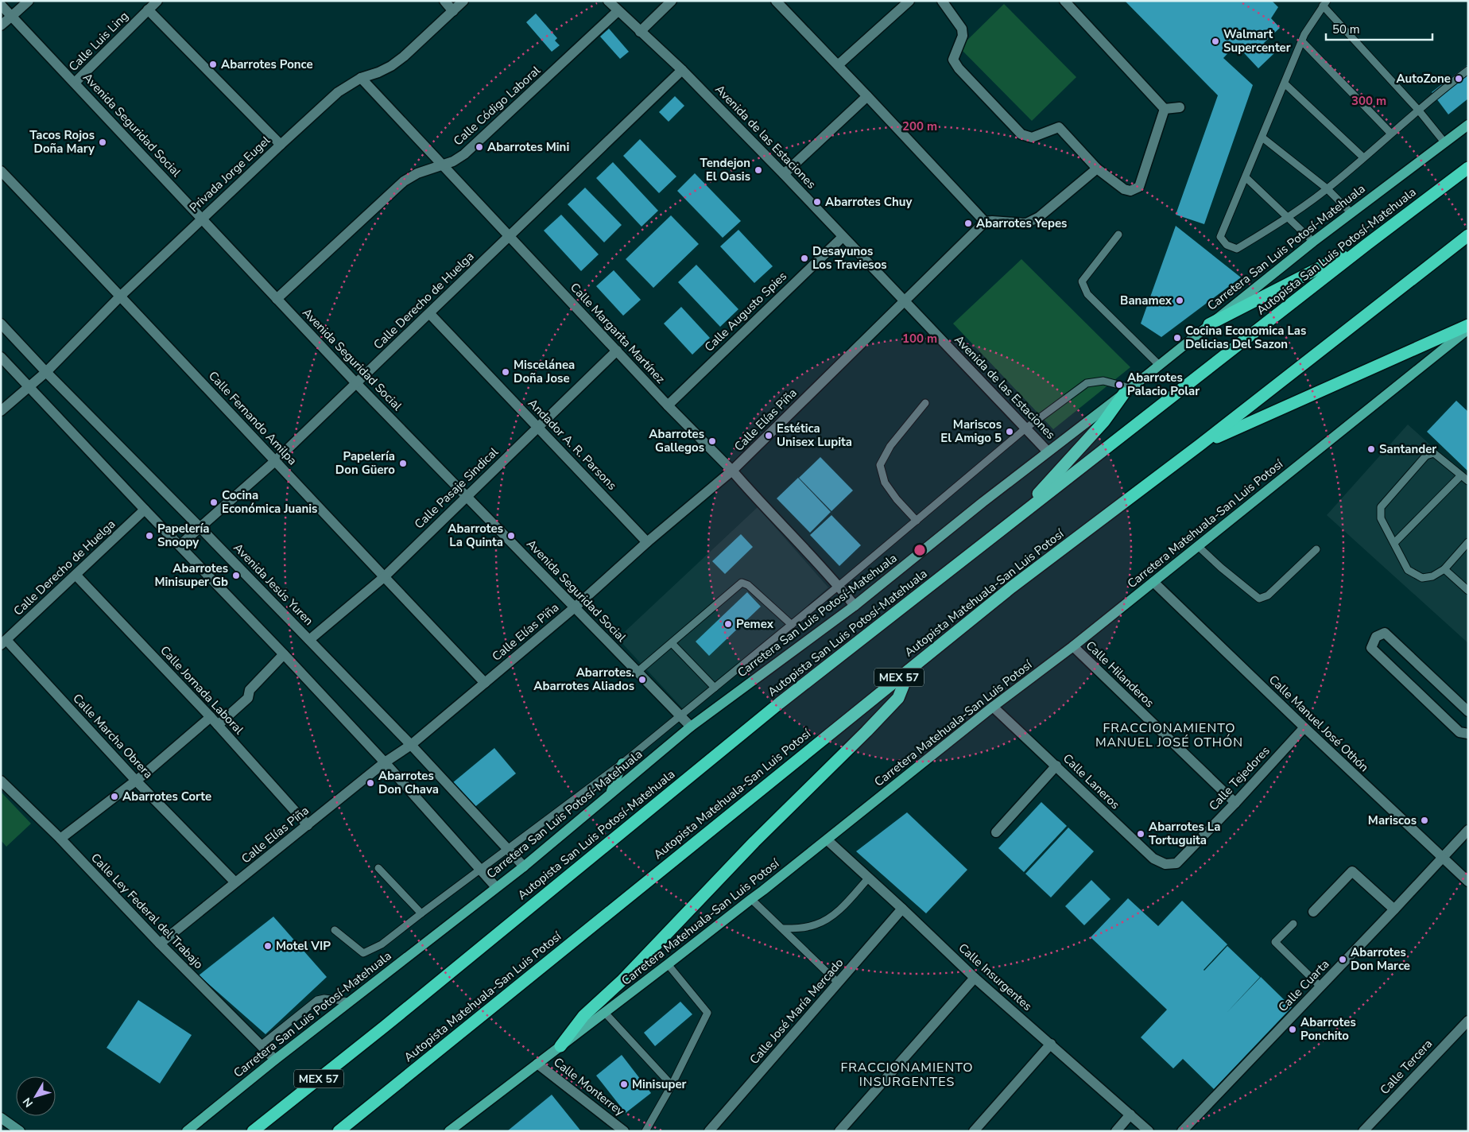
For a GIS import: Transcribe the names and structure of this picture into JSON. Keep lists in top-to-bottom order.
{
  "streets": {
    "highway": ["Autopista San Luis Potosí-Matehuala", "Autopista Matehuala-San Luis Potosí", "MEX 57"],
    "main road": ["Carretera San Luis Potosí-Matehuala", "Carretera Matehuala-San Luis Potosí"],
    "street": [
      "Calle Luis Ling",
      "Calle Código Laboral",
      "Avenida Seguridad Social",
      "Avenida de las Estaciones",
      "Privada Jorge Eugel",
      "Calle Derecho de Huelga",
      "Calle Augusto Spies",
      "Calle Margarita Martínez",
      "Calle Fernando Amilpa",
      "Calle Elías Piña",
      "Andador A. R. Parsons",
      "Calle Pasaje Sindical",
      "Avenida Jesús Yuren",
      "Calle Hilanderos",
      "Calle Jornada Laboral",
      "Calle Manuel José Othón",
      "Calle Marcha Obrera",
      "Calle Tejedores",
      "Calle Laneros",
      "Calle Ley Federal del Trabajo",
      "Calle Insurgentes",
      "Calle Cuarta",
      "Calle José María Mercado",
      "Calle Tercera",
      "Calle Monterrey"
    ]
  },
  "crossings": [
    ["Calle Luis Ling", "Avenida Seguridad Social"],
    ["Calle Código Laboral", "Avenida Seguridad Social"],
    ["Calle Código Laboral", "Avenida de las Estaciones"],
    ["Calle Código Laboral", "Calle Margarita Martínez"],
    ["Avenida Seguridad Social", "Privada Jorge Eugel"],
    ["Avenida Seguridad Social", "Carretera San Luis Potosí-Matehuala"],
    ["Avenida Seguridad Social", "Calle Derecho de Huelga"],
    ["Avenida Seguridad Social", "Calle Elías Piña"],
    ["Avenida Seguridad Social", "Calle Pasaje Sindical"],
    ["Avenida de las Estaciones", "Carretera San Luis Potosí-Matehuala"],
    ["Avenida de las Estaciones", "Calle Derecho de Huelga"],
    ["Avenida de las Estaciones", "Calle Augusto Spies"],
    ["Avenida de las Estaciones", "Calle Elías Piña"],
    ["Privada Jorge Eugel", "Calle Margarita Martínez"],
    ["Privada Jorge Eugel", "Calle Fernando Amilpa"],
    ["Privada Jorge Eugel", "Avenida Jesús Yuren"],
    ["Carretera San Luis Potosí-Matehuala", "Calle Margarita Martínez"],
    ["Carretera San Luis Potosí-Matehuala", "Avenida Jesús Yuren"],
    ["Carretera San Luis Potosí-Matehuala", "Calle Ley Federal del Trabajo"],
    ["Calle Derecho de Huelga", "Calle Margarita Martínez"],
    ["Calle Derecho de Huelga", "Calle Fernando Amilpa"],
    ["Calle Derecho de Huelga", "Andador A. R. Parsons"],
    ["Calle Derecho de Huelga", "Avenida Jesús Yuren"],
    ["Calle Derecho de Huelga", "Calle Jornada Laboral"],
    ["Calle Derecho de Huelga", "Calle Marcha Obrera"],
    ["Calle Augusto Spies", "Calle Margarita Martínez"],
    ["Calle Margarita Martínez", "Calle Elías Piña"],
    ["Calle Margarita Martínez", "Calle Pasaje Sindical"],
    ["Calle Fernando Amilpa", "Calle Elías Piña"],
    ["Calle Fernando Amilpa", "Calle Pasaje Sindical"],
    ["Calle Elías Piña", "Andador A. R. Parsons"],
    ["Calle Elías Piña", "Avenida Jesús Yuren"],
    ["Calle Elías Piña", "Calle Jornada Laboral"],
    ["Calle Elías Piña", "Calle Marcha Obrera"],
    ["Calle Elías Piña", "Calle Ley Federal del Trabajo"],
    ["Andador A. R. Parsons", "Calle Pasaje Sindical"],
    ["Calle Pasaje Sindical", "Avenida Jesús Yuren"],
    ["Carretera Matehuala-San Luis Potosí", "Calle Hilanderos"],
    ["Carretera Matehuala-San Luis Potosí", "Calle Manuel José Othón"],
    ["Carretera Matehuala-San Luis Potosí", "Calle Laneros"],
    ["Carretera Matehuala-San Luis Potosí", "Calle Insurgentes"],
    ["Carretera Matehuala-San Luis Potosí", "Calle Monterrey"],
    ["Calle Hilanderos", "Calle Tejedores"],
    ["Calle Manuel José Othón", "Calle Tejedores"],
    ["Calle Manuel José Othón", "Calle Cuarta"],
    ["Calle Tejedores", "Calle Laneros"],
    ["Calle Insurgentes", "Calle José María Mercado"]
  ],
  "districts": ["FRACCIONAMIENTO MANUEL JOSÉ OTHÓN", "FRACCIONAMIENTO INSURGENTES"],
  "places": [
    "Walmart Supercenter",
    "Abarrotes Ponce",
    "AutoZone",
    "Tacos Rojos Doña Mary",
    "Abarrotes Mini",
    "Tendejon El Oasis",
    "Abarrotes Chuy",
    "Abarrotes Yepes",
    "Desayunos Los Traviesos",
    "Banamex",
    "Cocina Economica Las Delicias Del Sazon",
    "Miscelánea Doña Jose",
    "Abarrotes Palacio Polar",
    "Mariscos El Amigo 5",
    "Estética Unisex Lupita",
    "Abarrotes Gallegos",
    "Santander",
    "Papelería Don Güero",
    "Cocina Económica Juanis",
    "Papelería Snoopy",
    "Abarrotes La Quinta",
    "Abarrotes Minisuper Gb",
    "Pemex",
    "Abarrotes. Abarrotes Aliados",
    "Abarrotes Don Chava",
    "Abarrotes Corte",
    "Mariscos",
    "Abarrotes La Tortuguita",
    "Motel VIP",
    "Abarrotes Don Marce",
    "Abarrotes Ponchito",
    "Minisuper"
  ],
  "scale_bar": "50 m",
  "north": "bottom left",
  "rings": ["300 m", "200 m", "100 m"]
}
